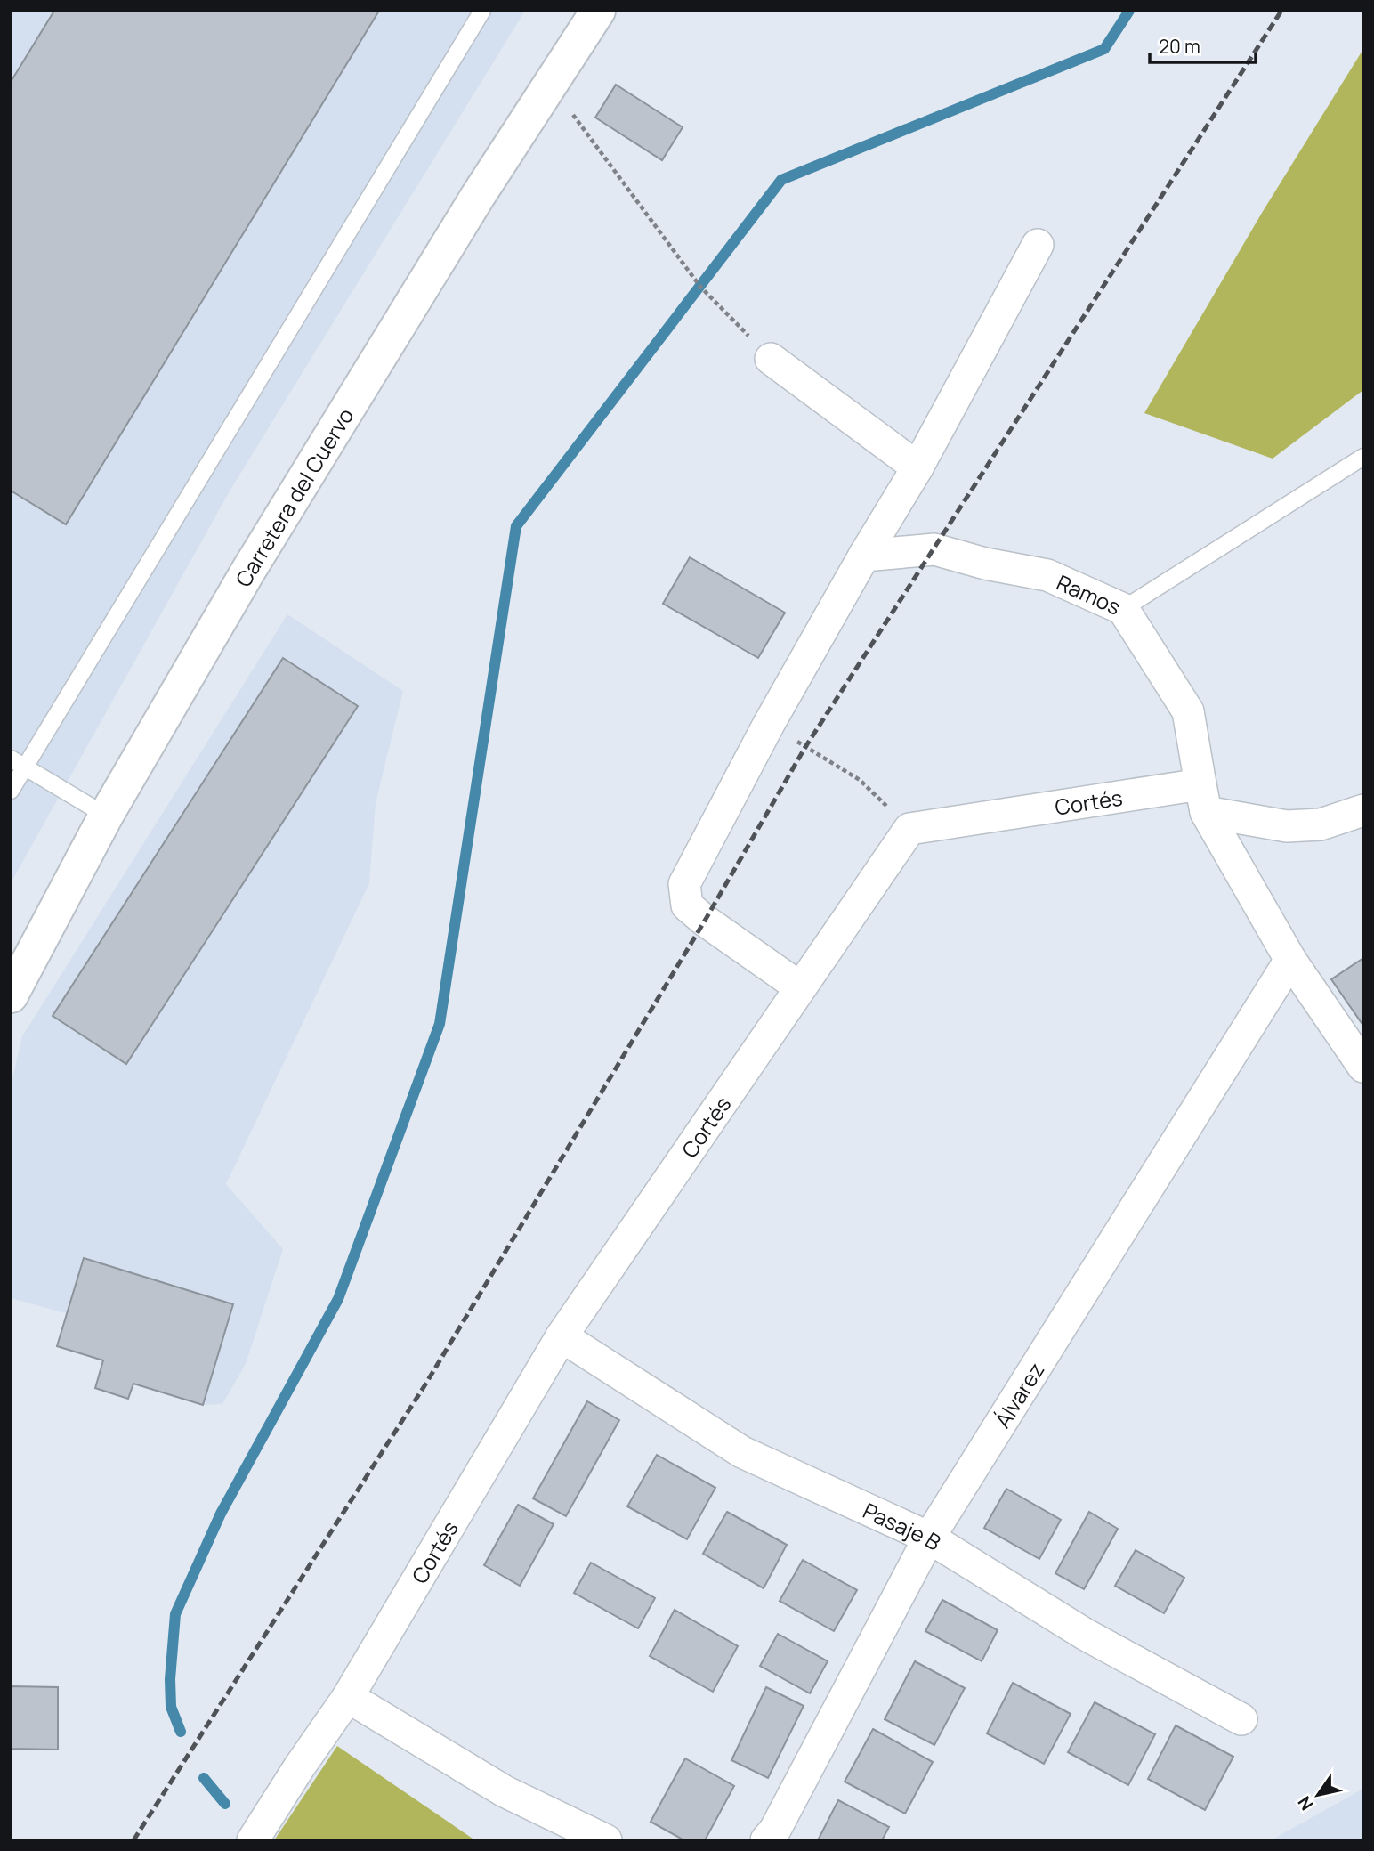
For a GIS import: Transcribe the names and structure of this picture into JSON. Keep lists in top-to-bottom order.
{
  "streets": {
    "street": [
      "Carretera del Cuervo",
      "Ramos",
      "Cortés",
      "Álvarez",
      "Pasaje B"
    ]
  },
  "crossings": [
    ["Ramos", "Cortés"],
    ["Ramos", "Álvarez"],
    ["Cortés", "Pasaje B"],
    ["Álvarez", "Pasaje B"]
  ],
  "scale_bar": "20 m",
  "north": "bottom left"
}
